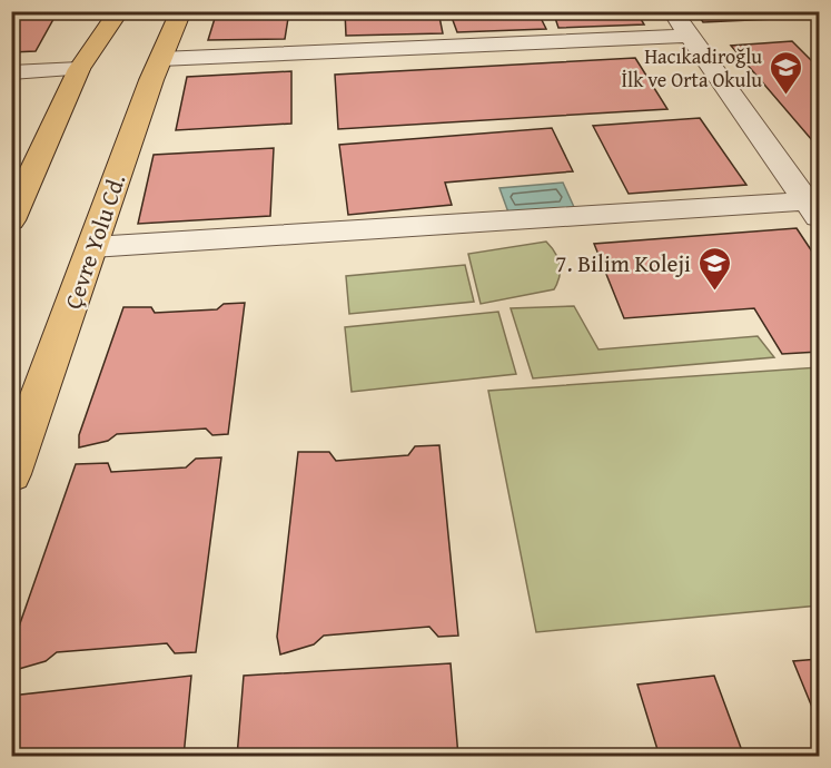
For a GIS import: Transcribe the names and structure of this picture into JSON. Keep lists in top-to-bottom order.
{
  "streets": {
    "highway": ["Çevre Yolu Cd."]
  },
  "places": {
    "school or university": ["Hacıkadiroğlu İlk ve Orta Okulu", "7. Bilim Koleji"]
  }
}
